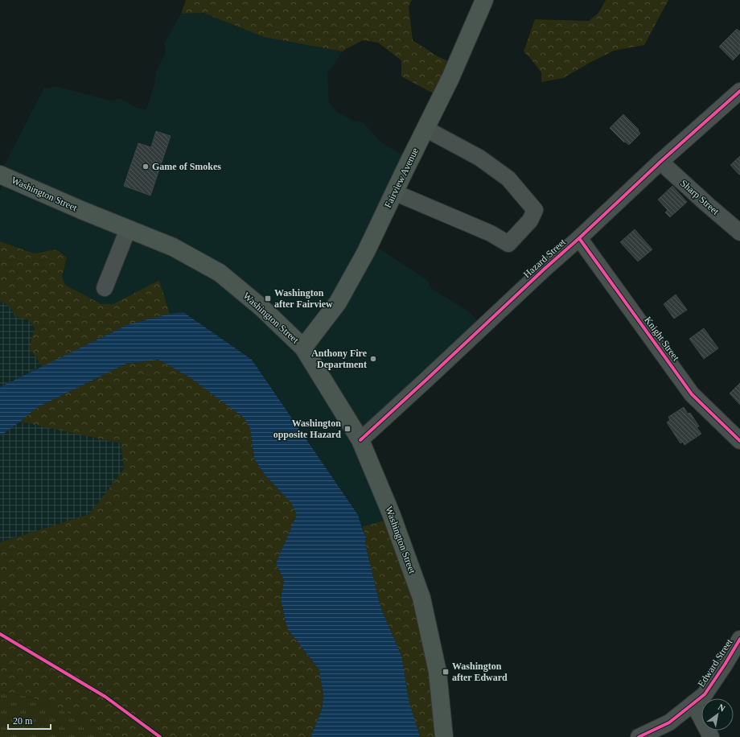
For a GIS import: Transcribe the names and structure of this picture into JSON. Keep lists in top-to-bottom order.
{
  "streets": {
    "main road": ["Fairview Avenue", "Washington Street"],
    "street": [
      "Sharp Street",
      "Hazard Street",
      "Knight Street",
      "Edward Street"
    ]
  },
  "crossings": [
    ["Fairview Avenue", "Washington Street"],
    ["Washington Street", "Hazard Street"],
    ["Sharp Street", "Hazard Street"],
    ["Hazard Street", "Knight Street"]
  ],
  "places": {
    "other": ["Game of Smokes", "Anthony Fire Department"],
    "transit": ["Washington after Fairview", "Washington opposite Hazard", "Washington after Edward"]
  },
  "scale_bar": "20 m",
  "north": "top right"
}
